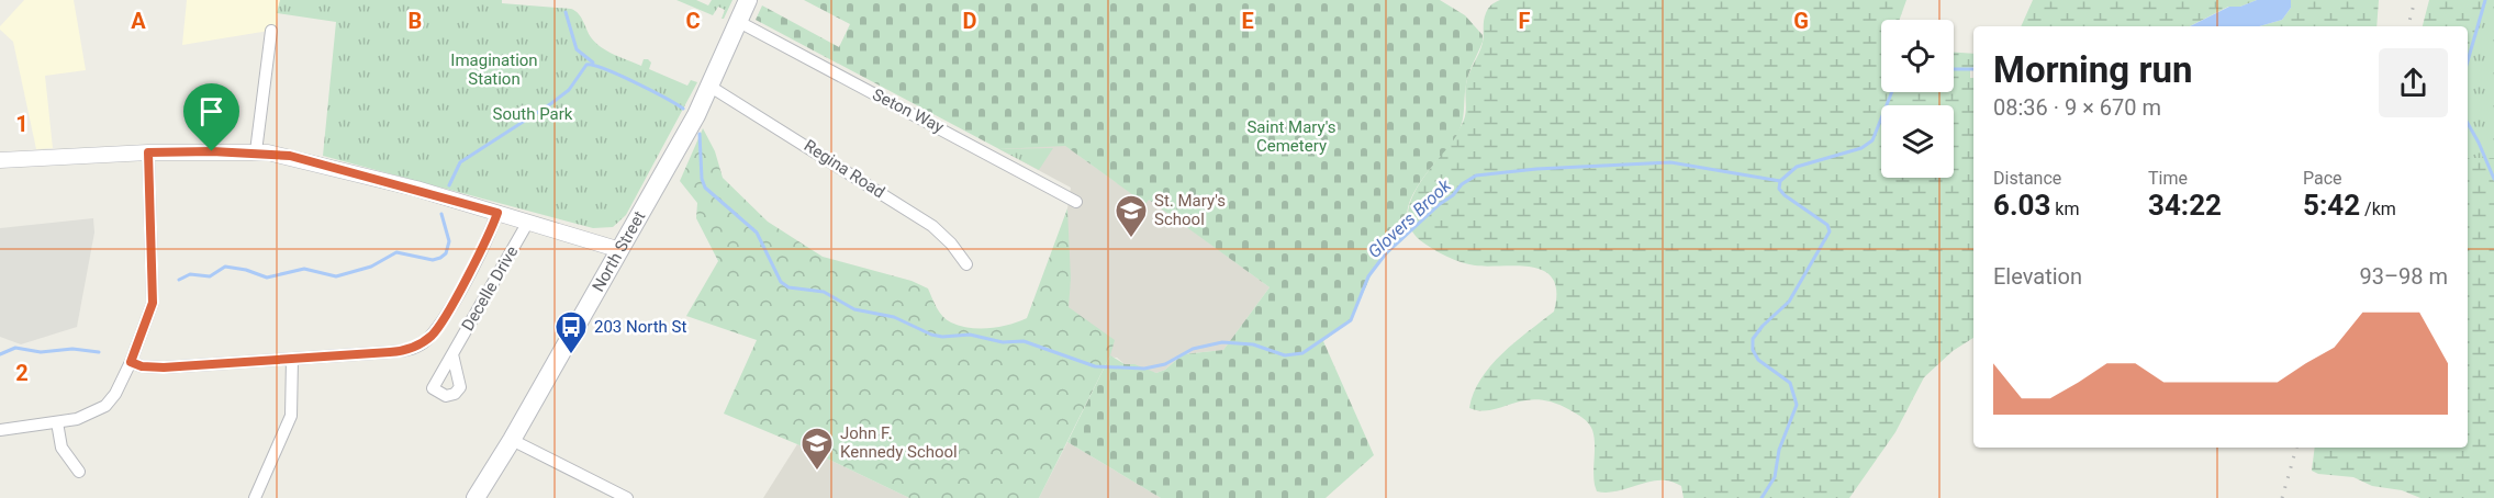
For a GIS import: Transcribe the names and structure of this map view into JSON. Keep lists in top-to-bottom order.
{
  "streets": {
    "main road": ["North Street"],
    "street": ["Seton Way", "Regina Road", "Decelle Drive"]
  },
  "crossings": [
    ["Seton Way", "North Street"],
    ["Regina Road", "North Street"]
  ],
  "water": ["Glovers Brook"],
  "parks": ["Imagination Station", "South Park", "Saint Mary's Cemetery"],
  "places": {
    "school or university": ["St. Mary's School", "John F. Kennedy School"],
    "bus stop": ["203 North St"]
  },
  "page": {
    "heading": ["Morning run", "08:36 · 9 × 670 m"],
    "stats": [
      ["Distance", "6.03 km"],
      ["Time", "34:22"],
      ["Pace", "5:42 /km"]
    ],
    "chart": ["Elevation", "93–98 m"]
  },
  "grid": {
    "columns": [
      "A",
      "B",
      "C",
      "D",
      "E",
      "F",
      "G"
    ],
    "rows": ["1", "2"]
  }
}
